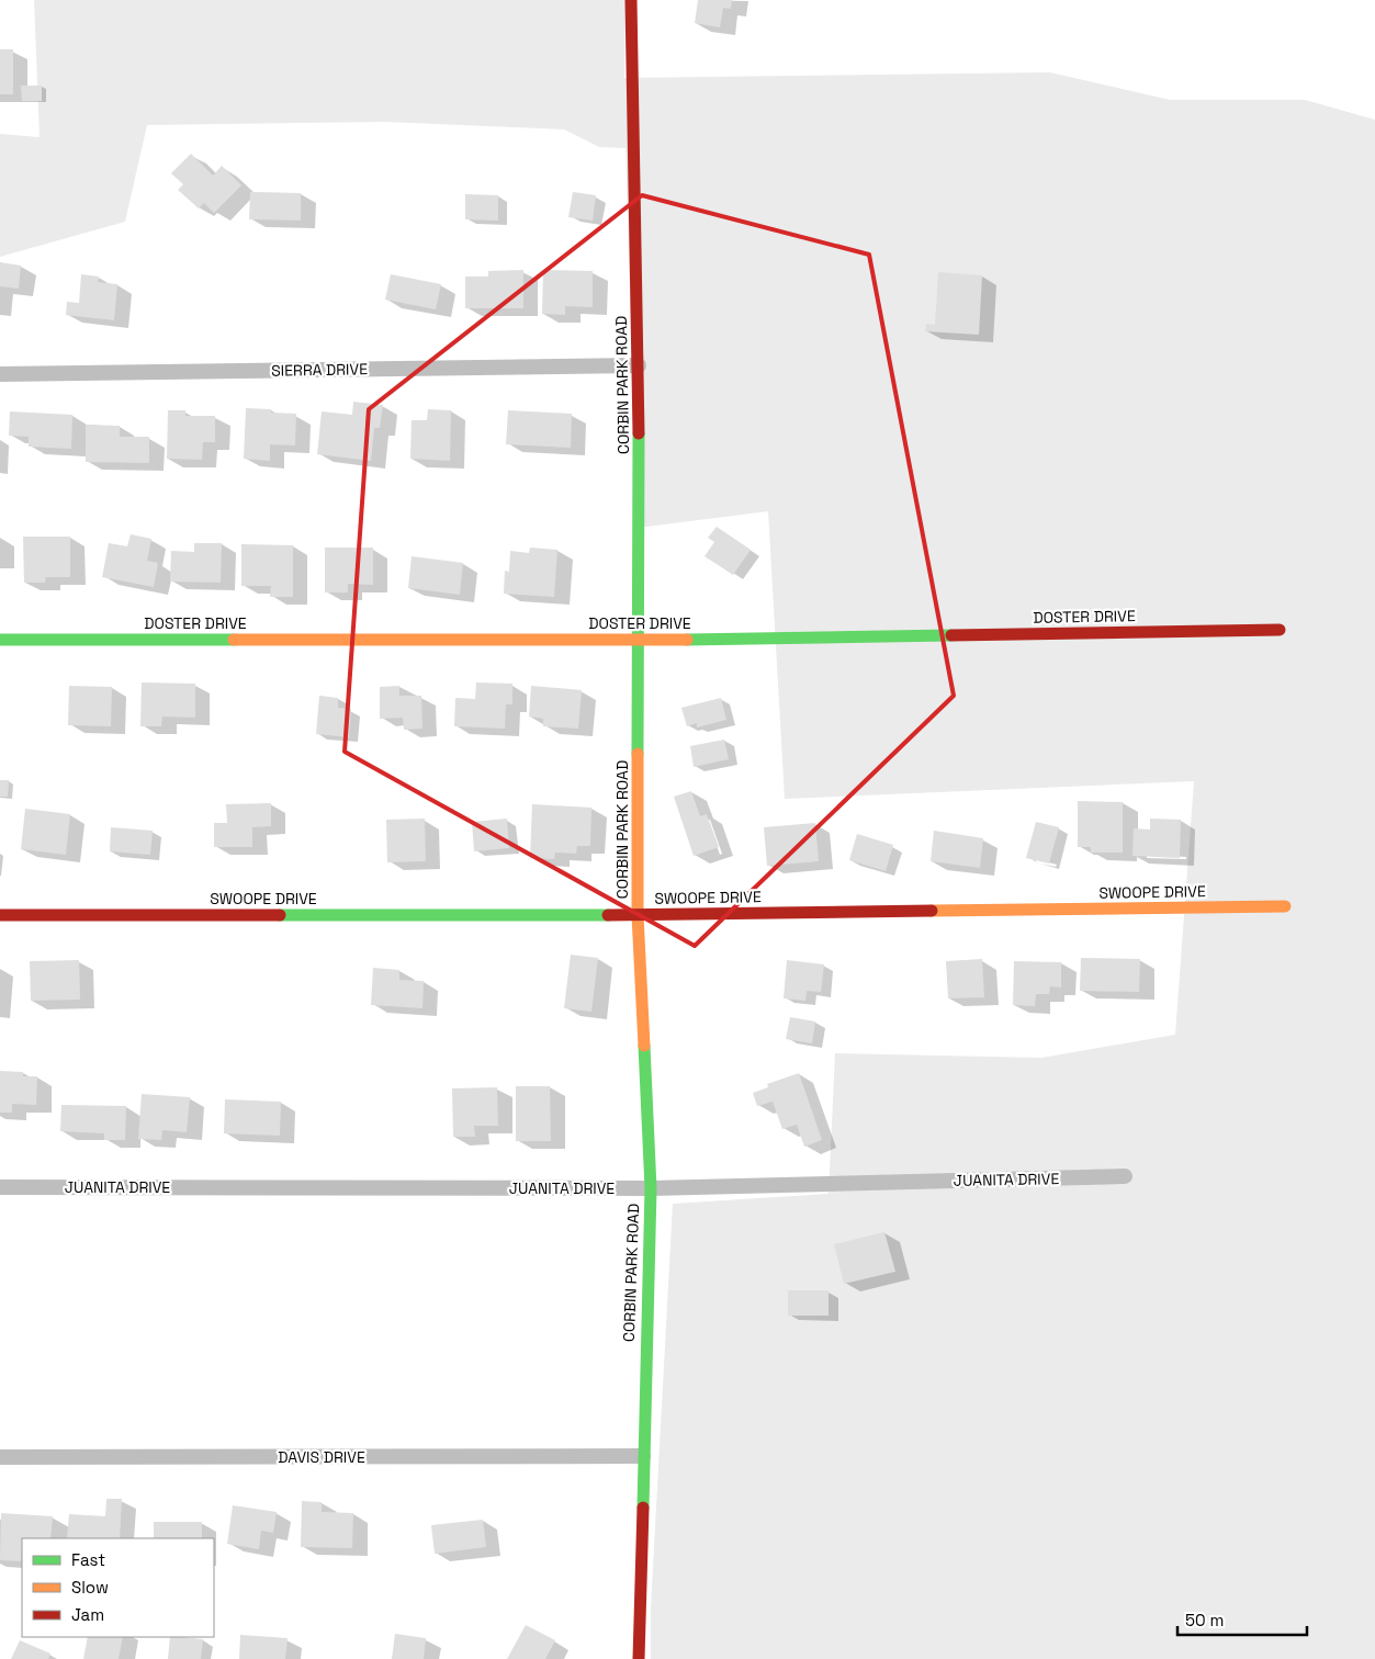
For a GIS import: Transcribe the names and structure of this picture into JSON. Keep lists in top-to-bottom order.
{
  "streets": {
    "street": [
      "SIERRA DRIVE",
      "CORBIN PARK ROAD",
      "DOSTER DRIVE",
      "SWOOPE DRIVE",
      "JUANITA DRIVE",
      "DAVIS DRIVE"
    ]
  },
  "crossings": [
    ["SIERRA DRIVE", "CORBIN PARK ROAD"],
    ["CORBIN PARK ROAD", "DOSTER DRIVE"],
    ["CORBIN PARK ROAD", "SWOOPE DRIVE"],
    ["CORBIN PARK ROAD", "JUANITA DRIVE"],
    ["CORBIN PARK ROAD", "DAVIS DRIVE"]
  ],
  "legend": ["Fast", "Slow", "Jam"],
  "scale_bar": "50 m"
}
